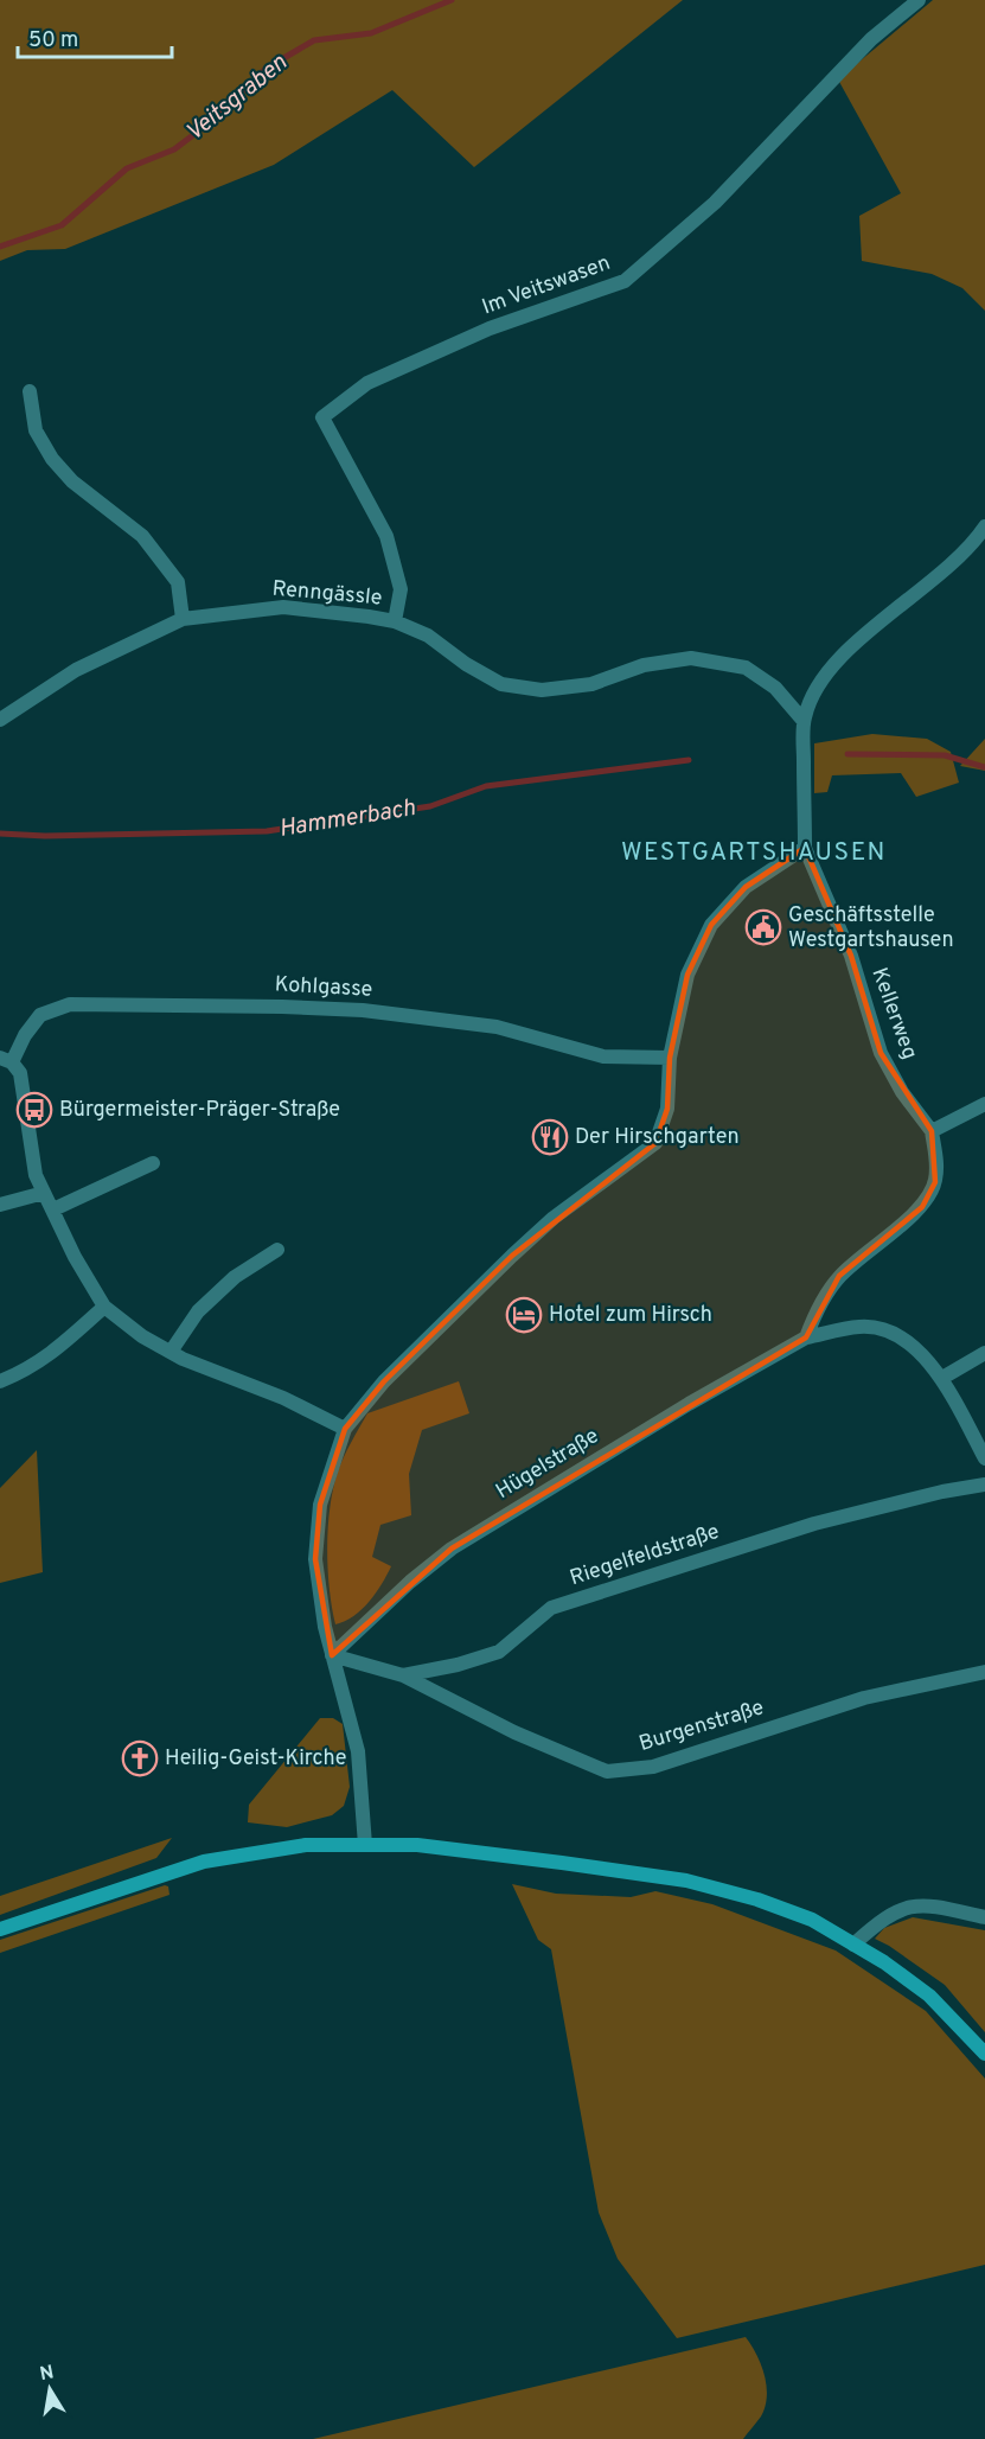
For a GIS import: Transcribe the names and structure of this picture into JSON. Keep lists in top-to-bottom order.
{
  "streets": {
    "street": [
      "Im Veitswasen",
      "Renngässle",
      "Kohlgasse",
      "Kellerweg",
      "Hügelstraße",
      "Riegelfeldstraße",
      "Burgenstraße"
    ]
  },
  "crossings": [
    ["Im Veitswasen", "Renngässle"],
    ["Hügelstraße", "Riegelfeldstraße"],
    ["Riegelfeldstraße", "Burgenstraße"]
  ],
  "districts": ["WESTGARTSHAUSEN"],
  "water": ["Veitsgraben", "Hammerbach"],
  "places": {
    "public building": ["Geschäftsstelle Westgartshausen"],
    "bus stop": ["Bürgermeister-Präger-Straße"],
    "restaurant": ["Der Hirschgarten"],
    "hotel": ["Hotel zum Hirsch"],
    "church": ["Heilig-Geist-Kirche"]
  },
  "scale_bar": "50 m",
  "north": "top"
}
